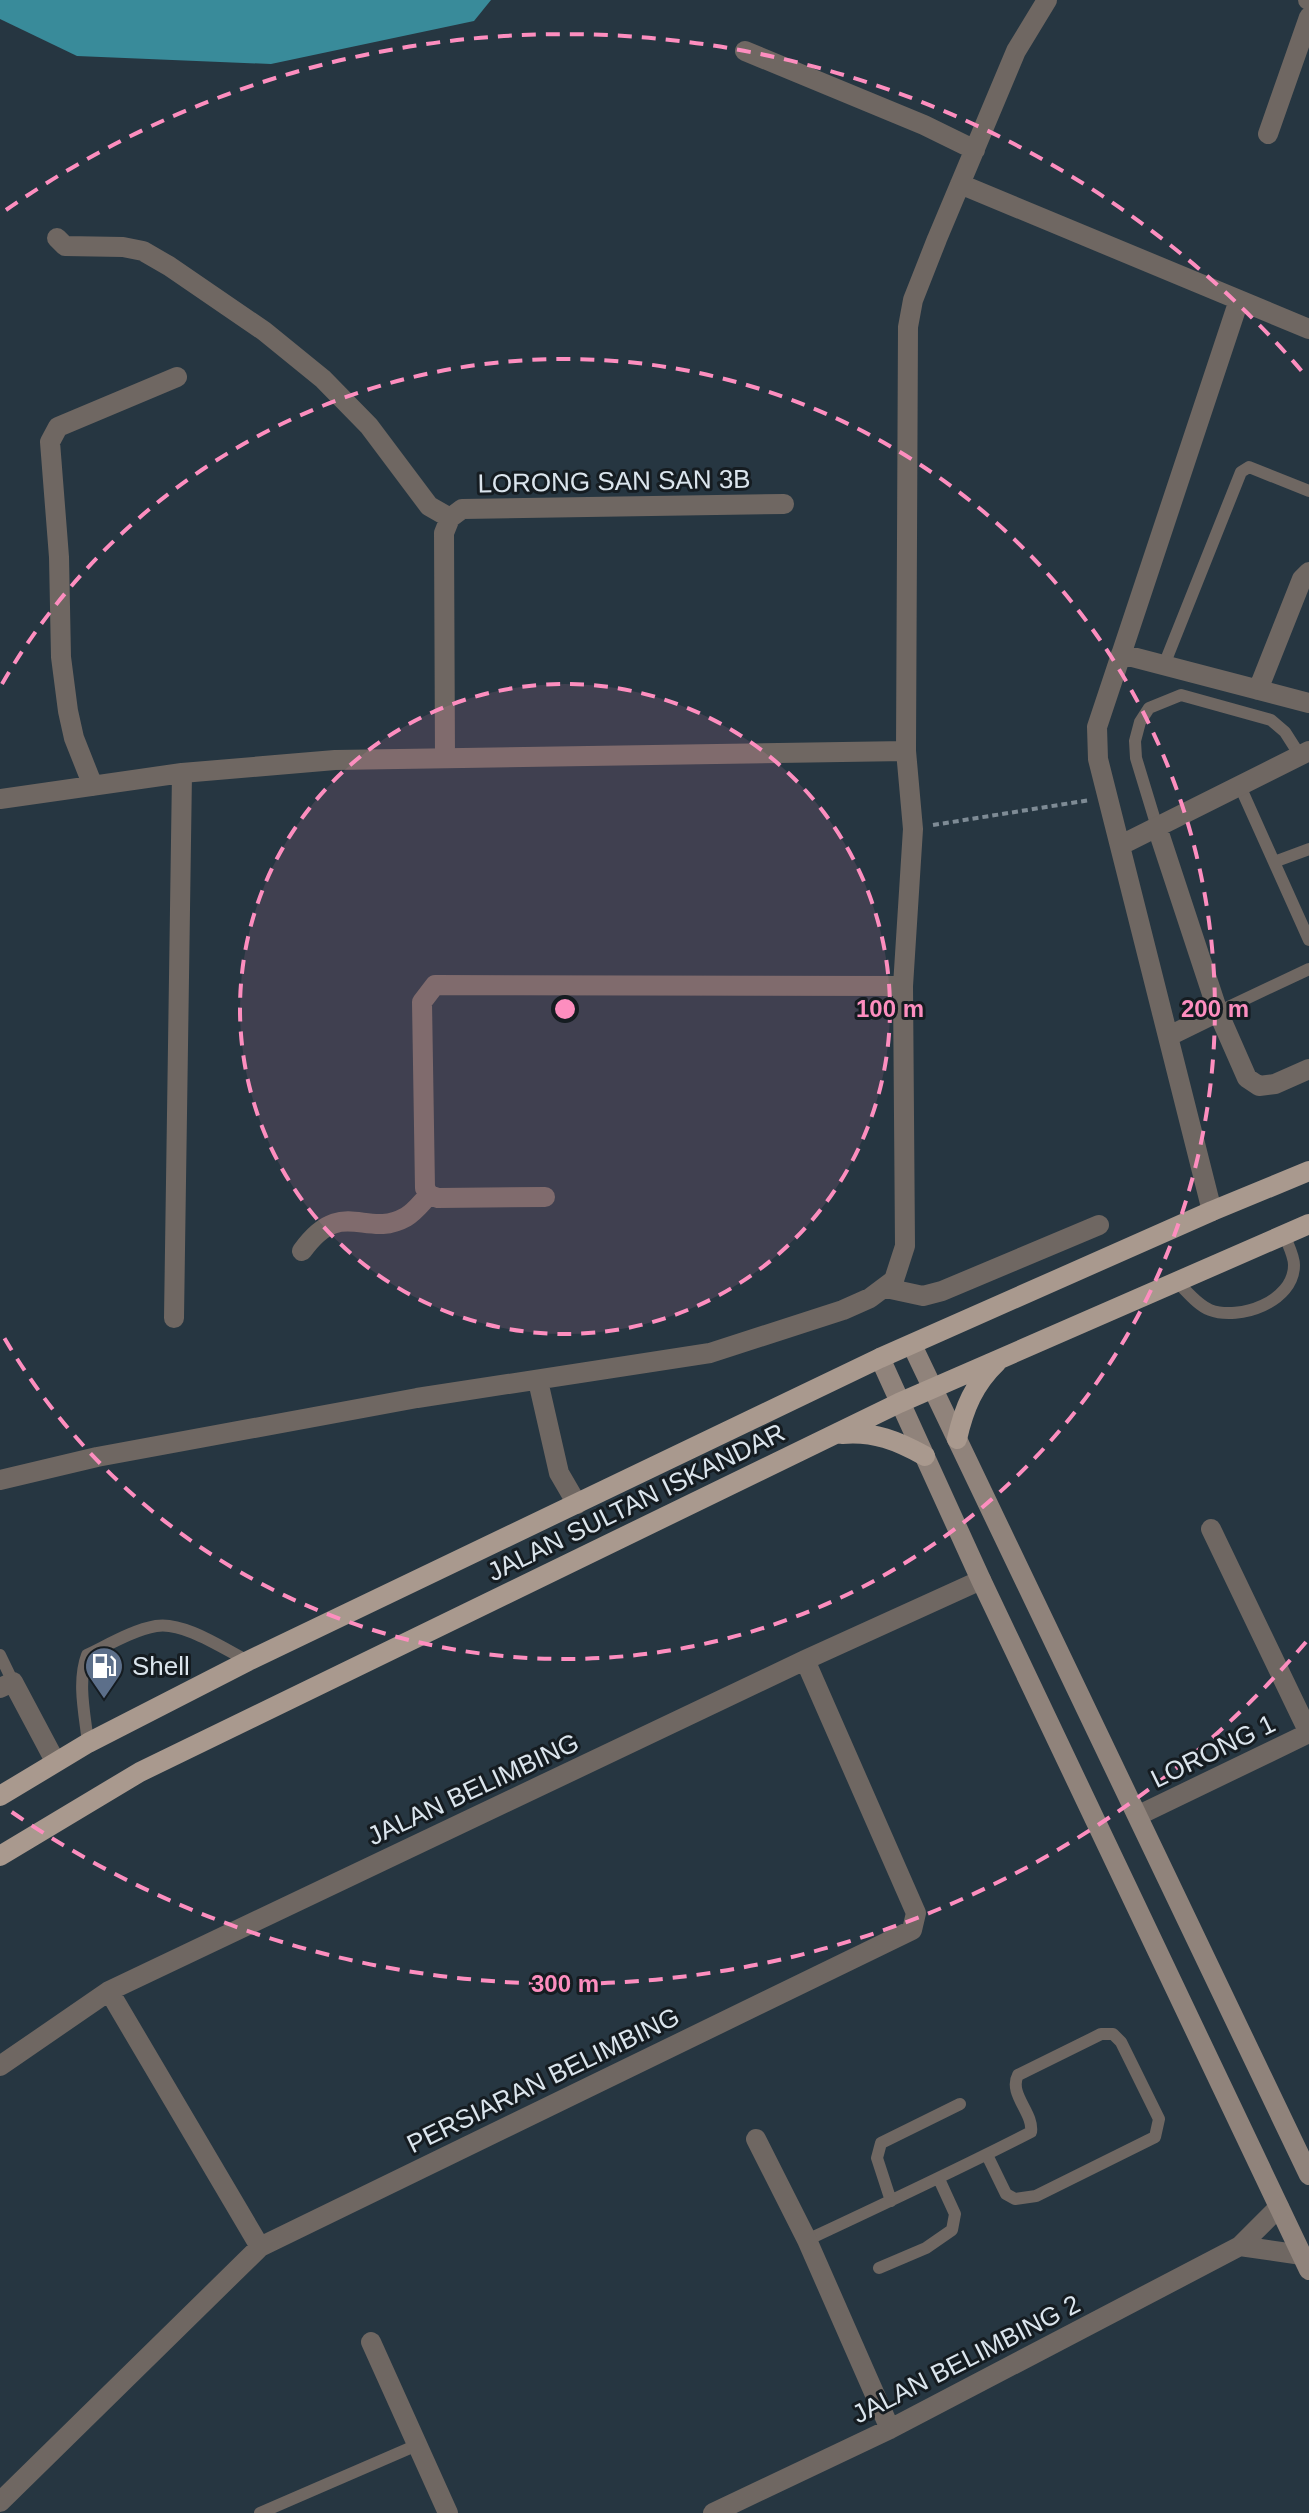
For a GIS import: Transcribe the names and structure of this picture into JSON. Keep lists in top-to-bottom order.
{
  "streets": {
    "main road": ["JALAN SULTAN ISKANDAR"],
    "street": [
      "LORONG SAN SAN 3B",
      "LORONG 1",
      "JALAN BELIMBING",
      "PERSIARAN BELIMBING",
      "JALAN BELIMBING 2"
    ]
  },
  "crossings": [
    ["JALAN BELIMBING", "PERSIARAN BELIMBING"]
  ],
  "places": {
    "fuel station": ["Shell"]
  },
  "rings": ["100 m", "200 m", "300 m"]
}
